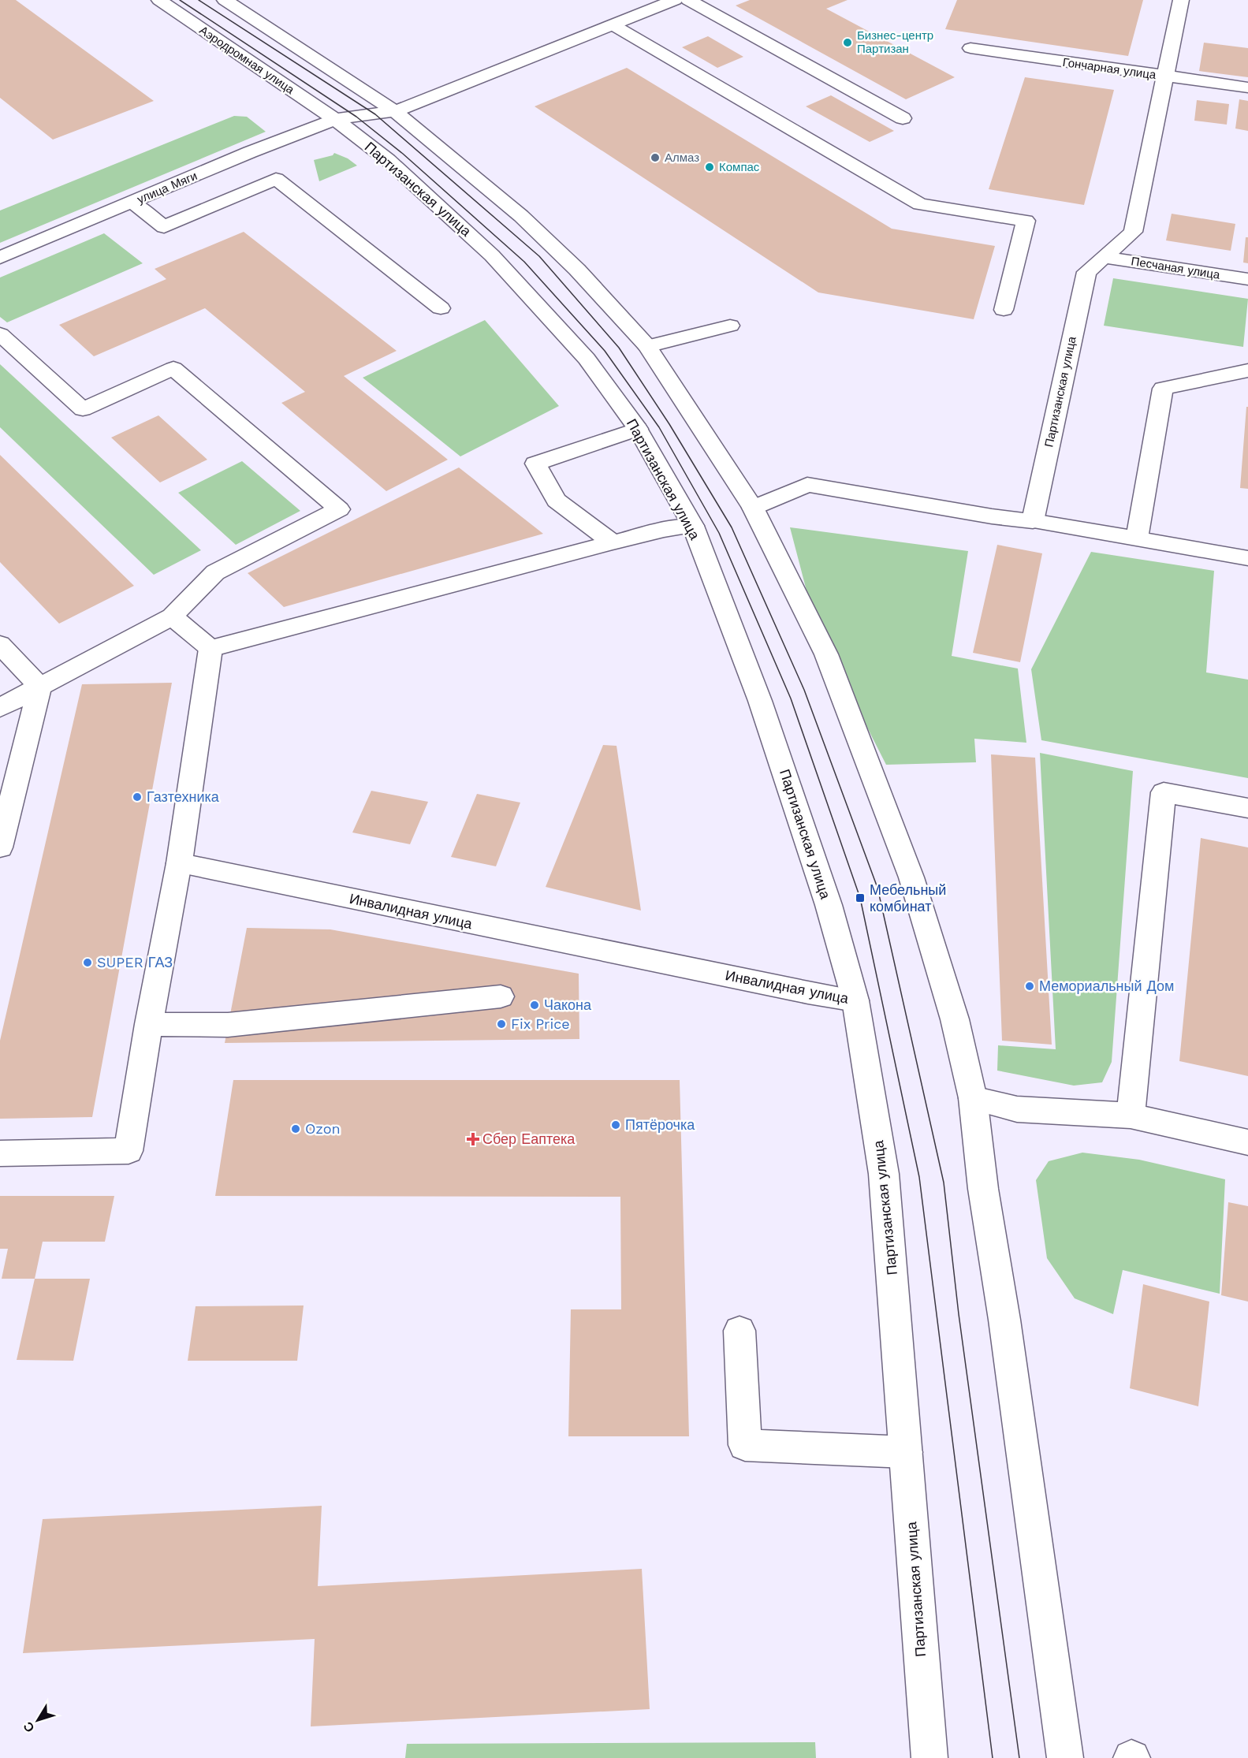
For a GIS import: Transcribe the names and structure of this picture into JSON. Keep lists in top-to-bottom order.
{
  "streets": {
    "street": [
      "Аэродромная улица",
      "Гончарная улица",
      "улица Мяги",
      "Партизанская улица",
      "Песчаная улица",
      "Инвалидная улица"
    ]
  },
  "crossings": [
    ["Аэродромная улица", "улица Мяги"],
    ["Аэродромная улица", "Партизанская улица"],
    ["Гончарная улица", "Партизанская улица"],
    ["улица Мяги", "Партизанская улица"],
    ["Партизанская улица", "Песчаная улица"],
    ["Партизанская улица", "Инвалидная улица"]
  ],
  "places": {
    "other": [
      "Бизнес-центр Партизан",
      "Алмаз",
      "Компас",
      "Газтехника",
      "SUPER ГАЗ",
      "Мемориальный Дом",
      "Чакона",
      "Fix Price",
      "Пятёрочка",
      "Ozon"
    ],
    "transit": ["Мебельный комбинат"],
    "health": ["Сбер Еаптека"]
  },
  "north": "bottom left"
}
